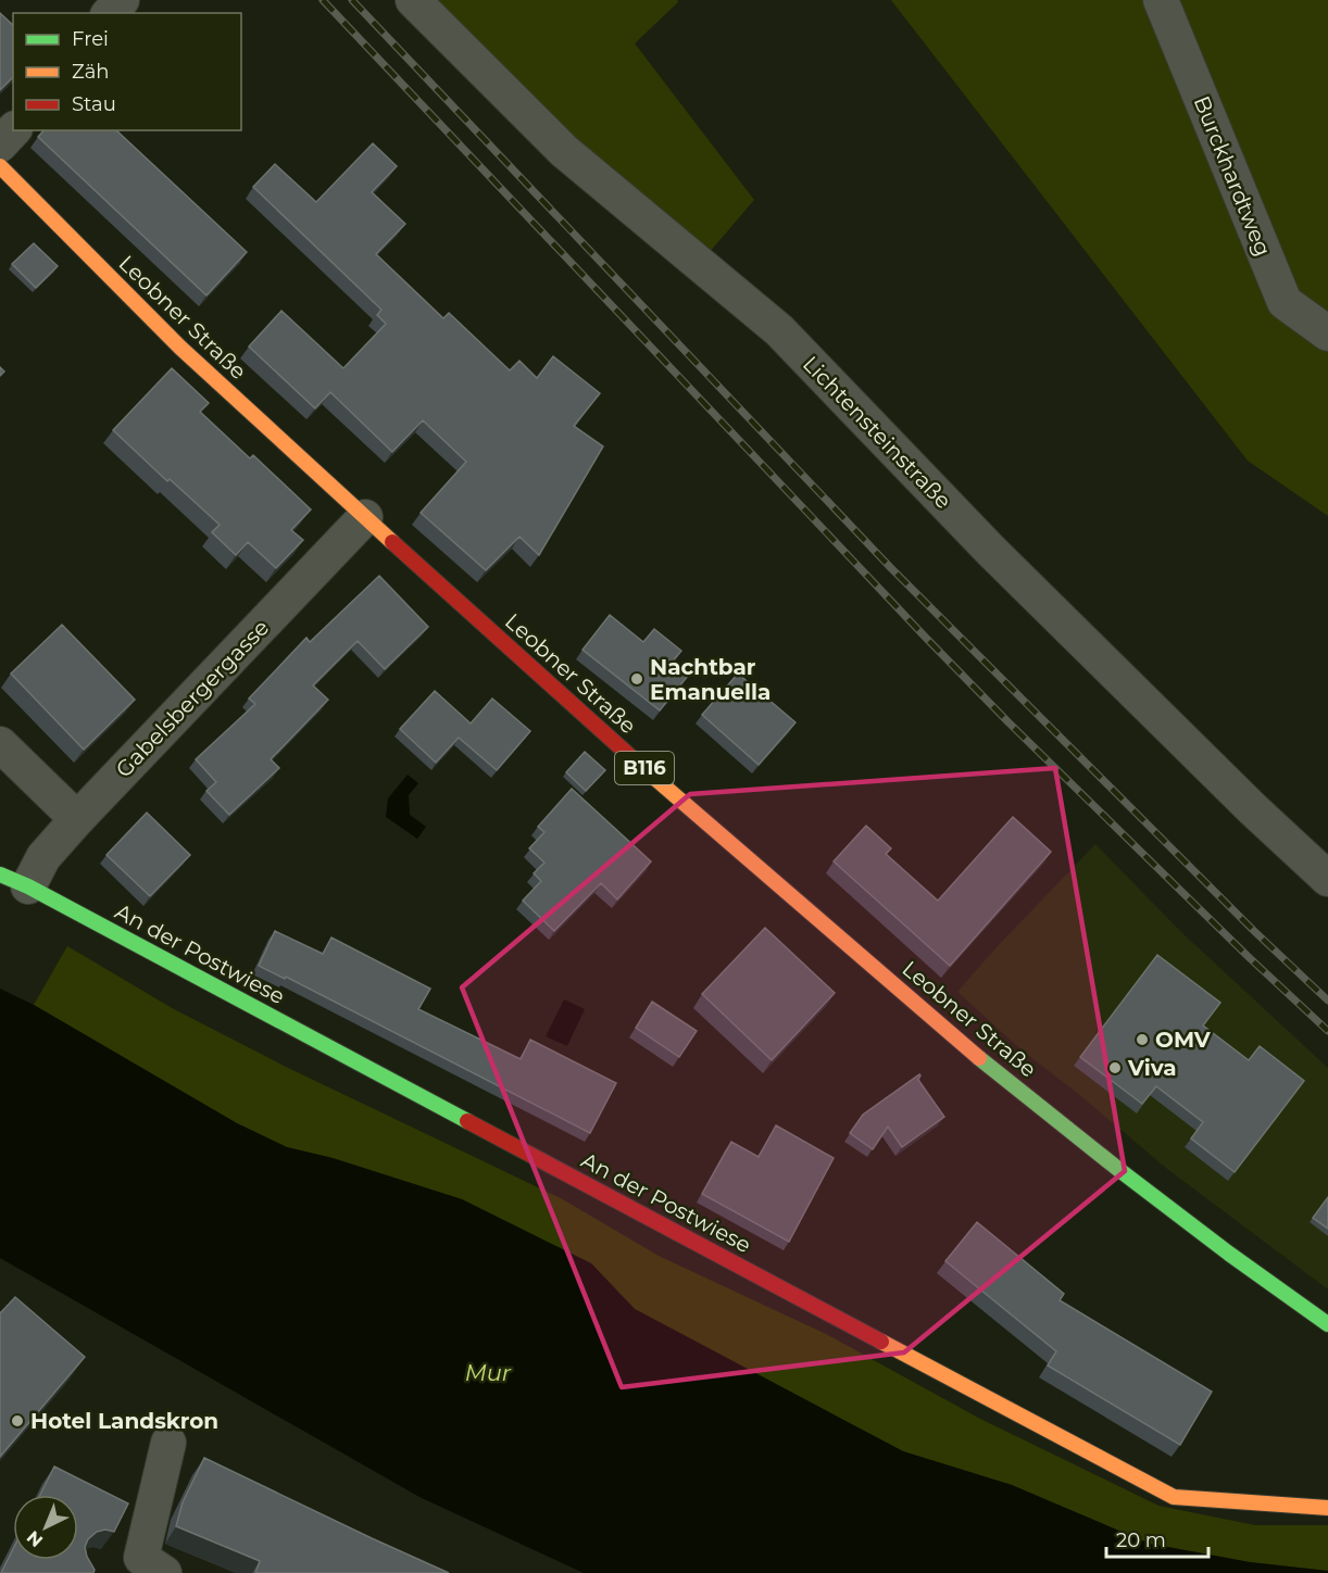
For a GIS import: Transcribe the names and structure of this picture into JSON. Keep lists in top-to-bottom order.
{
  "streets": {
    "main road": ["Leobner Straße", "B116", "An der Postwiese"],
    "street": ["Burckhardtweg", "Lichtensteinstraße", "Gabelsbergergasse"]
  },
  "crossings": [
    ["Leobner Straße", "Gabelsbergergasse"],
    ["Gabelsbergergasse", "An der Postwiese"]
  ],
  "water": ["Mur"],
  "places": [
    "Nachtbar Emanuella",
    "OMV",
    "Viva",
    "Hotel Landskron"
  ],
  "legend": ["Frei", "Zäh", "Stau"],
  "scale_bar": "20 m",
  "north": "bottom left"
}
